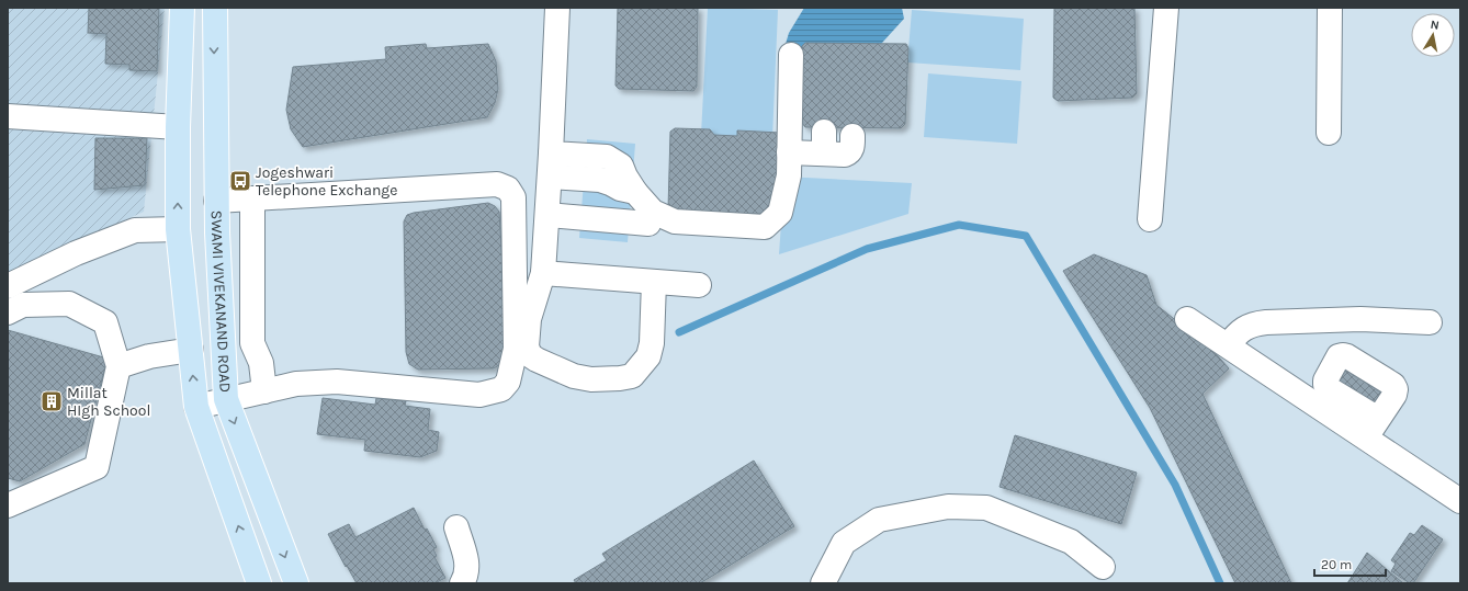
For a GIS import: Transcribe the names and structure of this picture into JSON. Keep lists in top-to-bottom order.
{
  "streets": {
    "main road": ["SWAMI VIVEKANAND ROAD"]
  },
  "places": {
    "bus stop": ["Jogeshwari Telephone Exchange"],
    "building": ["Millat HIgh School"]
  },
  "scale_bar": "20 m",
  "north": "top"
}
